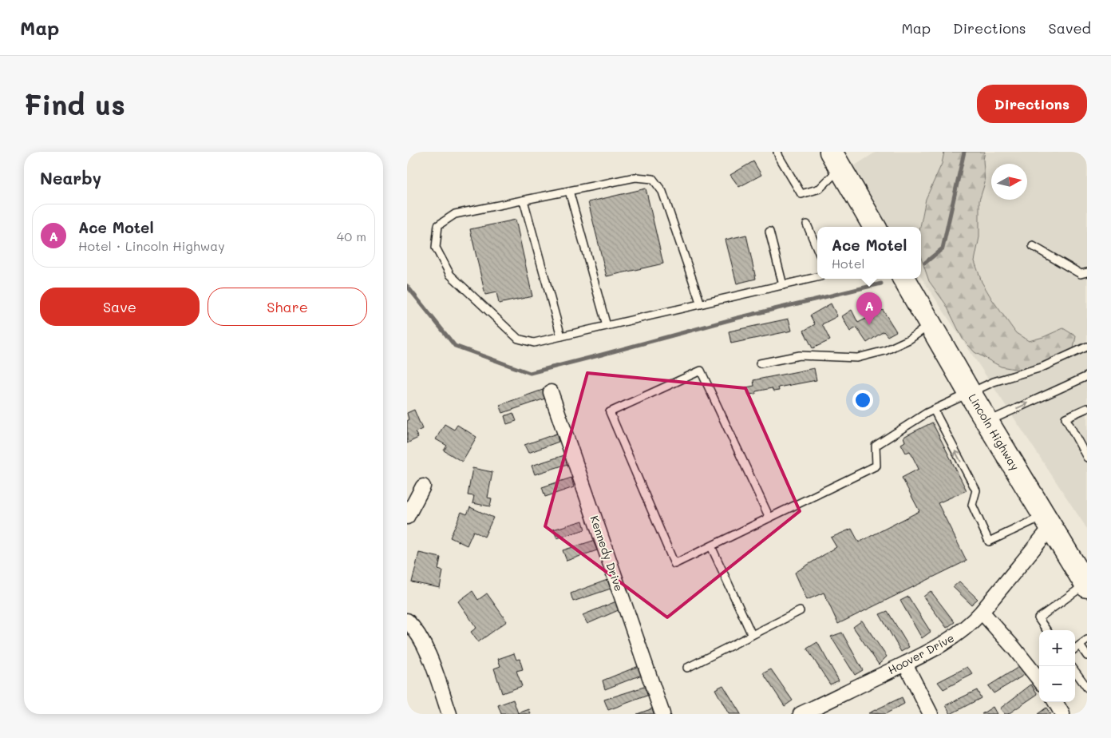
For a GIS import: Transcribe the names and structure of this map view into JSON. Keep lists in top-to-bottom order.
{
  "streets": {
    "main road": ["Lincoln Highway"],
    "street": ["Kennedy Drive", "Hoover Drive"]
  },
  "crossings": [
    ["Lincoln Highway", "Hoover Drive"]
  ],
  "north": "right",
  "page": {
    "header": "Map",
    "nav": ["Map", "Directions", "Saved"],
    "buttons": [
      "Directions",
      ["Save", "Share"]
    ],
    "title": "Find us",
    "heading": "Nearby",
    "list": [
      {
        "mark": "A",
        "name": "Ace Motel",
        "note": "Hotel · Lincoln Highway",
        "value": "40 m"
      }
    ],
    "popup": ["Ace Motel", "Hotel"],
    "pins": "A",
    "map_buttons": ["+", "−"]
  }
}
